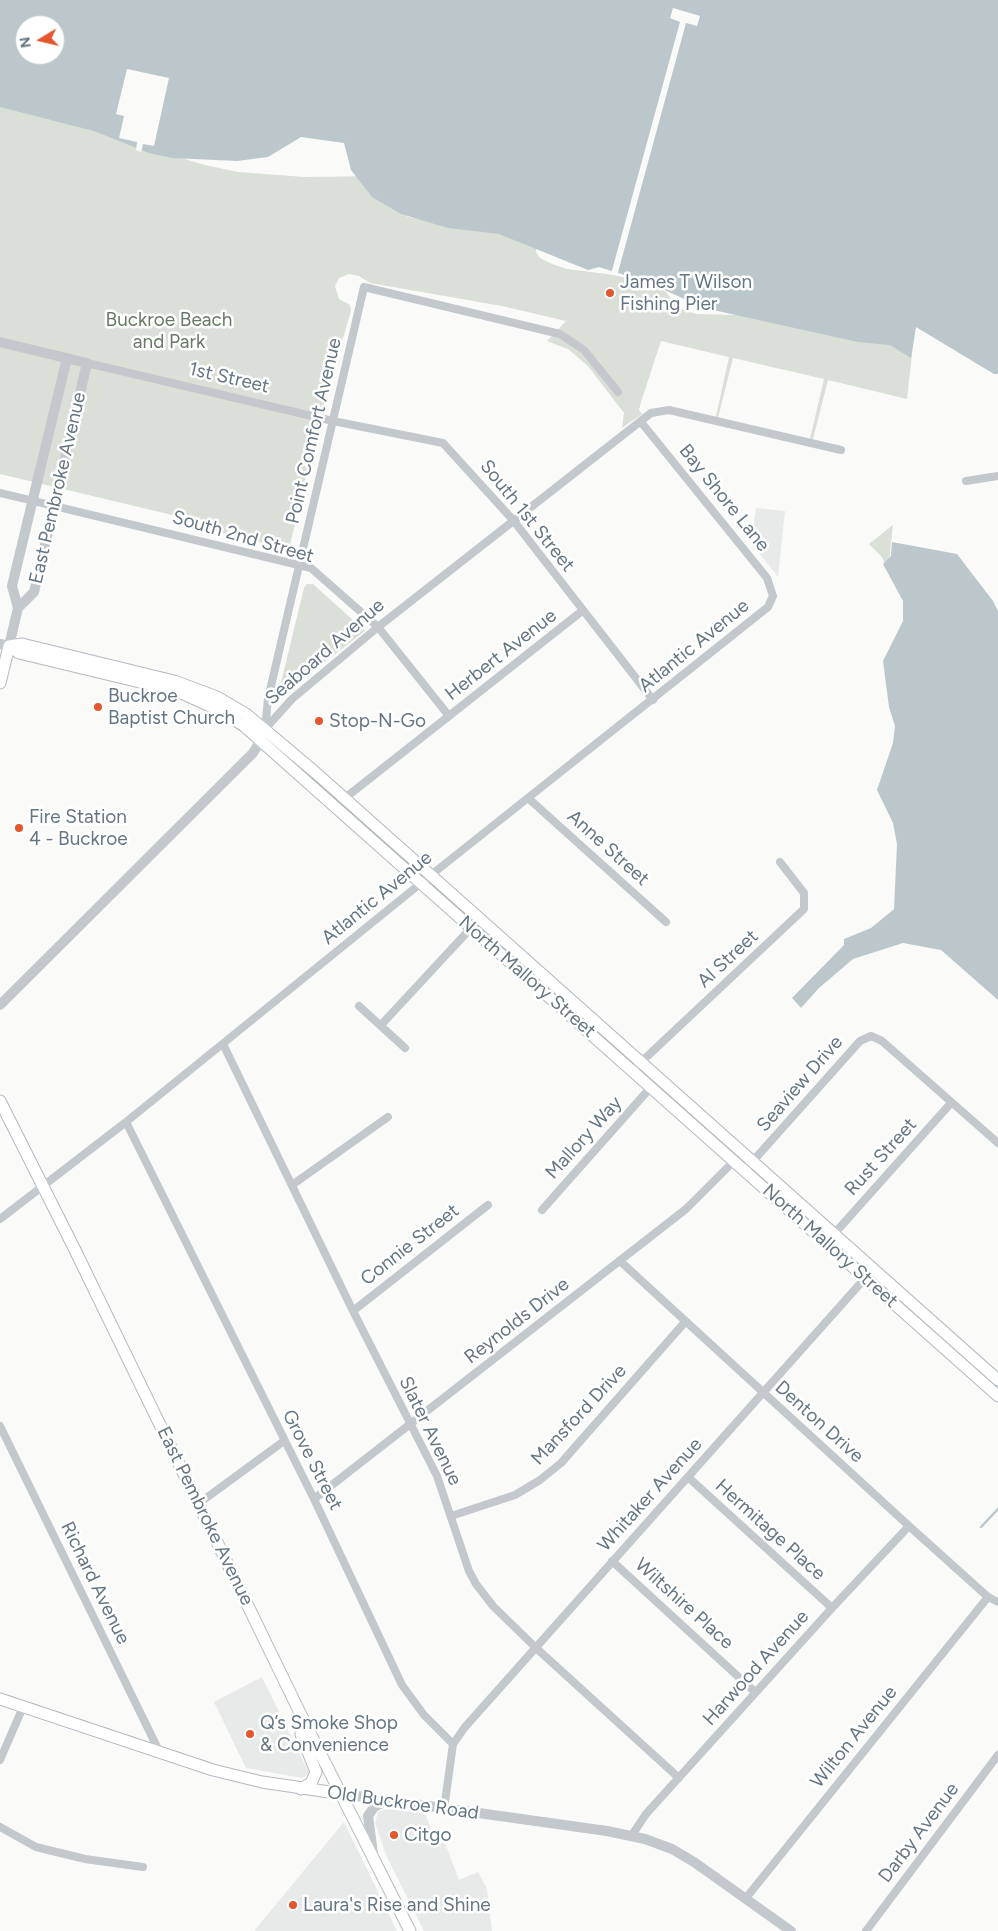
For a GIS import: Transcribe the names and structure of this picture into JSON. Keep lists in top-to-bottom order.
{
  "streets": {
    "main road": ["East Pembroke Avenue", "North Mallory Street", "Old Buckroe Road"],
    "street": [
      "1st Street",
      "Point Comfort Avenue",
      "Bay Shore Lane",
      "South 1st Street",
      "South 2nd Street",
      "Atlantic Avenue",
      "Seaboard Avenue",
      "Herbert Avenue",
      "Anne Street",
      "Al Street",
      "Seaview Drive",
      "Mallory Way",
      "Rust Street",
      "Connie Street",
      "Reynolds Drive",
      "Mansford Drive",
      "Denton Drive",
      "Slater Avenue",
      "Grove Street",
      "Whitaker Avenue",
      "Hermitage Place",
      "Richard Avenue",
      "Wiltshire Place",
      "Harwood Avenue",
      "Wilton Avenue",
      "Darby Avenue"
    ]
  },
  "crossings": [
    ["1st Street", "Point Comfort Avenue"],
    ["1st Street", "East Pembroke Avenue"],
    ["1st Street", "South 1st Street"],
    ["Point Comfort Avenue", "South 1st Street"],
    ["Point Comfort Avenue", "South 2nd Street"],
    ["Point Comfort Avenue", "Seaboard Avenue"],
    ["Point Comfort Avenue", "North Mallory Street"],
    ["East Pembroke Avenue", "South 2nd Street"],
    ["East Pembroke Avenue", "Atlantic Avenue"],
    ["East Pembroke Avenue", "North Mallory Street"],
    ["East Pembroke Avenue", "Old Buckroe Road"],
    ["Bay Shore Lane", "Atlantic Avenue"],
    ["Bay Shore Lane", "Seaboard Avenue"],
    ["South 1st Street", "Atlantic Avenue"],
    ["South 1st Street", "Seaboard Avenue"],
    ["South 1st Street", "Herbert Avenue"],
    ["South 2nd Street", "Seaboard Avenue"],
    ["South 2nd Street", "Herbert Avenue"],
    ["Atlantic Avenue", "Anne Street"],
    ["Atlantic Avenue", "North Mallory Street"],
    ["Atlantic Avenue", "Slater Avenue"],
    ["Atlantic Avenue", "Grove Street"],
    ["Seaboard Avenue", "North Mallory Street"],
    ["Herbert Avenue", "North Mallory Street"],
    ["Al Street", "North Mallory Street"],
    ["North Mallory Street", "Seaview Drive"],
    ["North Mallory Street", "Mallory Way"],
    ["North Mallory Street", "Rust Street"],
    ["North Mallory Street", "Reynolds Drive"],
    ["North Mallory Street", "Whitaker Avenue"],
    ["Seaview Drive", "Rust Street"],
    ["Connie Street", "Slater Avenue"],
    ["Reynolds Drive", "Denton Drive"],
    ["Reynolds Drive", "Slater Avenue"],
    ["Reynolds Drive", "Grove Street"],
    ["Mansford Drive", "Denton Drive"],
    ["Mansford Drive", "Slater Avenue"],
    ["Denton Drive", "Whitaker Avenue"],
    ["Denton Drive", "Harwood Avenue"],
    ["Denton Drive", "Wilton Avenue"],
    ["Slater Avenue", "Whitaker Avenue"],
    ["Slater Avenue", "Harwood Avenue"],
    ["Grove Street", "Whitaker Avenue"],
    ["Whitaker Avenue", "Hermitage Place"],
    ["Whitaker Avenue", "Wiltshire Place"],
    ["Hermitage Place", "Harwood Avenue"],
    ["Richard Avenue", "Old Buckroe Road"],
    ["Wiltshire Place", "Harwood Avenue"],
    ["Harwood Avenue", "Old Buckroe Road"],
    ["Wilton Avenue", "Old Buckroe Road"]
  ],
  "parks": ["Buckroe Beach and Park"],
  "places": [
    "James T Wilson Fishing Pier",
    "Buckroe Baptist Church",
    "Stop-N-Go",
    "Fire Station 4 - Buckroe",
    "Q’s Smoke Shop & Convenience",
    "Citgo",
    "Laura's Rise and Shine"
  ],
  "north": "left"
}
